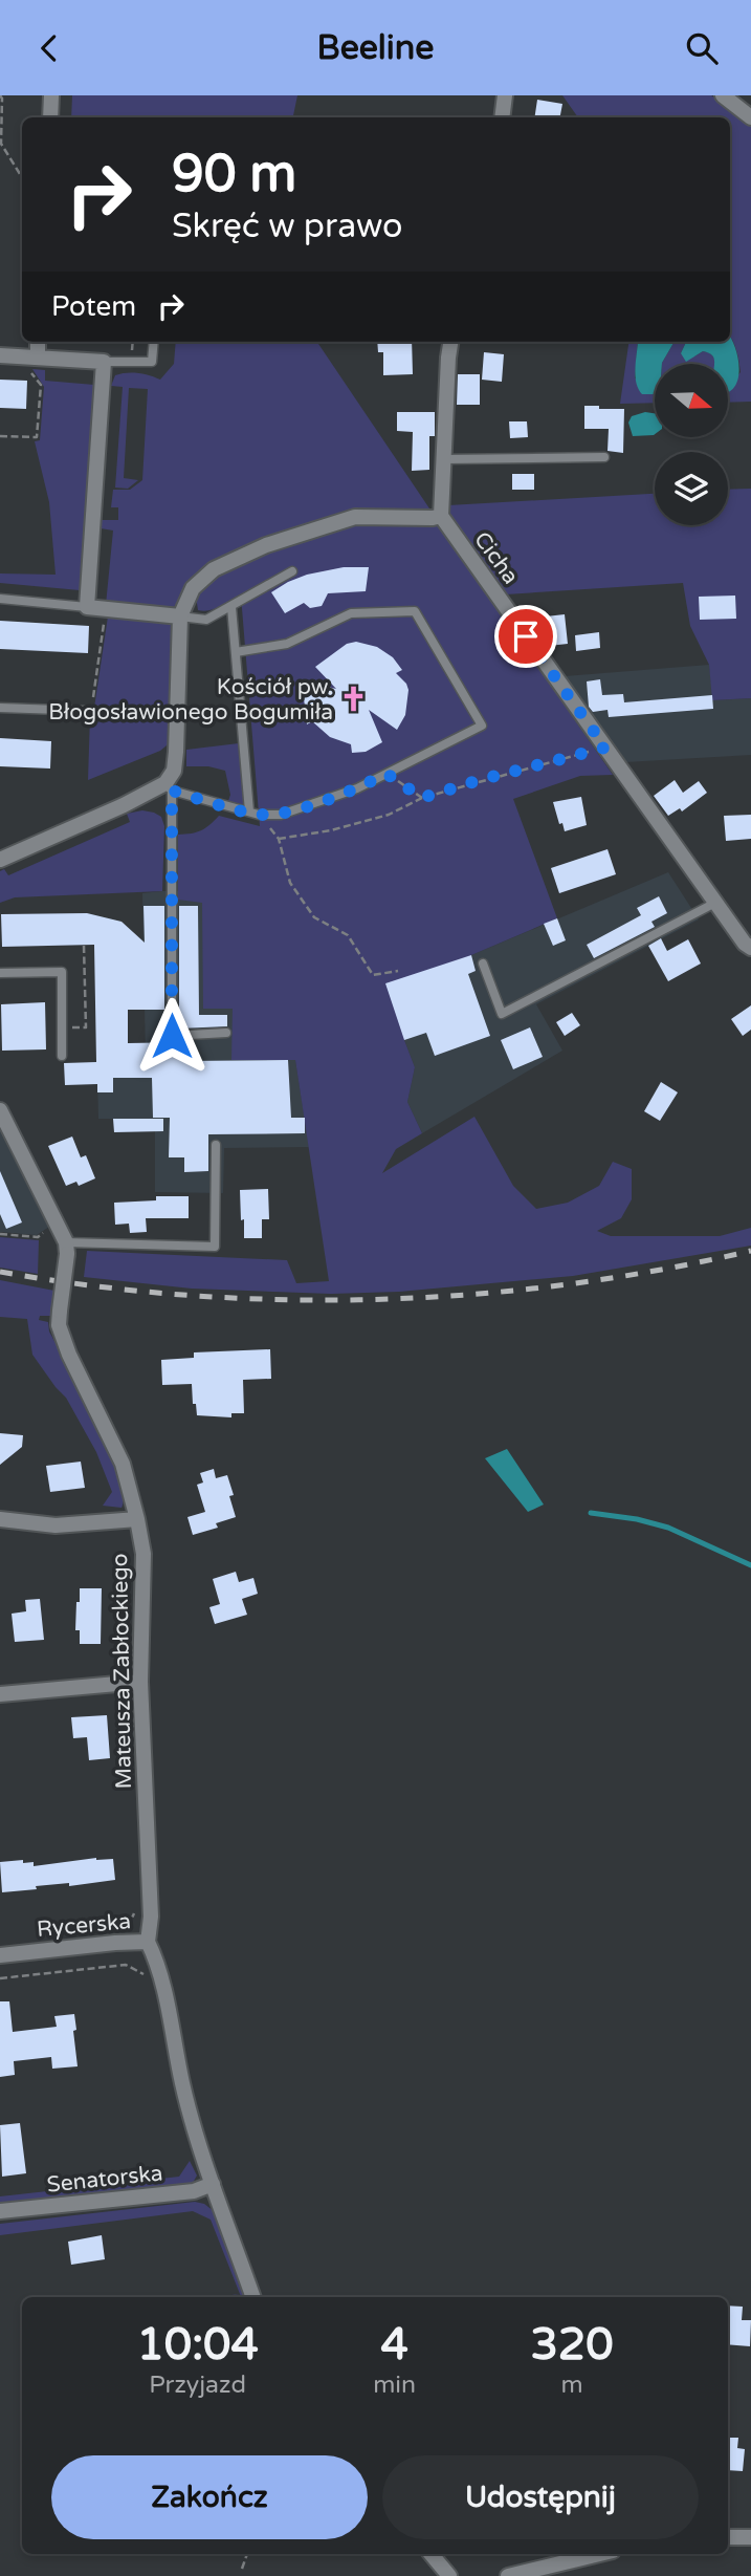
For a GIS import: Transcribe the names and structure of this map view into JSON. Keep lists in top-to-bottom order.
{
  "streets": {
    "street": [
      "Cicha",
      "Mateusza Zabłockiego",
      "Rycerska",
      "Senatorska"
    ]
  },
  "crossings": [
    ["Mateusza Zabłockiego", "Rycerska"]
  ],
  "places": {
    "church": ["Kościół pw. Błogosławionego Bogumiła"]
  },
  "north": "right",
  "page": {
    "header": "Beeline",
    "turn": ["90 m", "Skręć w prawo"],
    "then": "Potem",
    "eta": [
      "10:04",
      "Przyjazd",
      "4",
      "min",
      "320",
      "m"
    ],
    "buttons": ["Zakończ", "Udostępnij"]
  }
}
